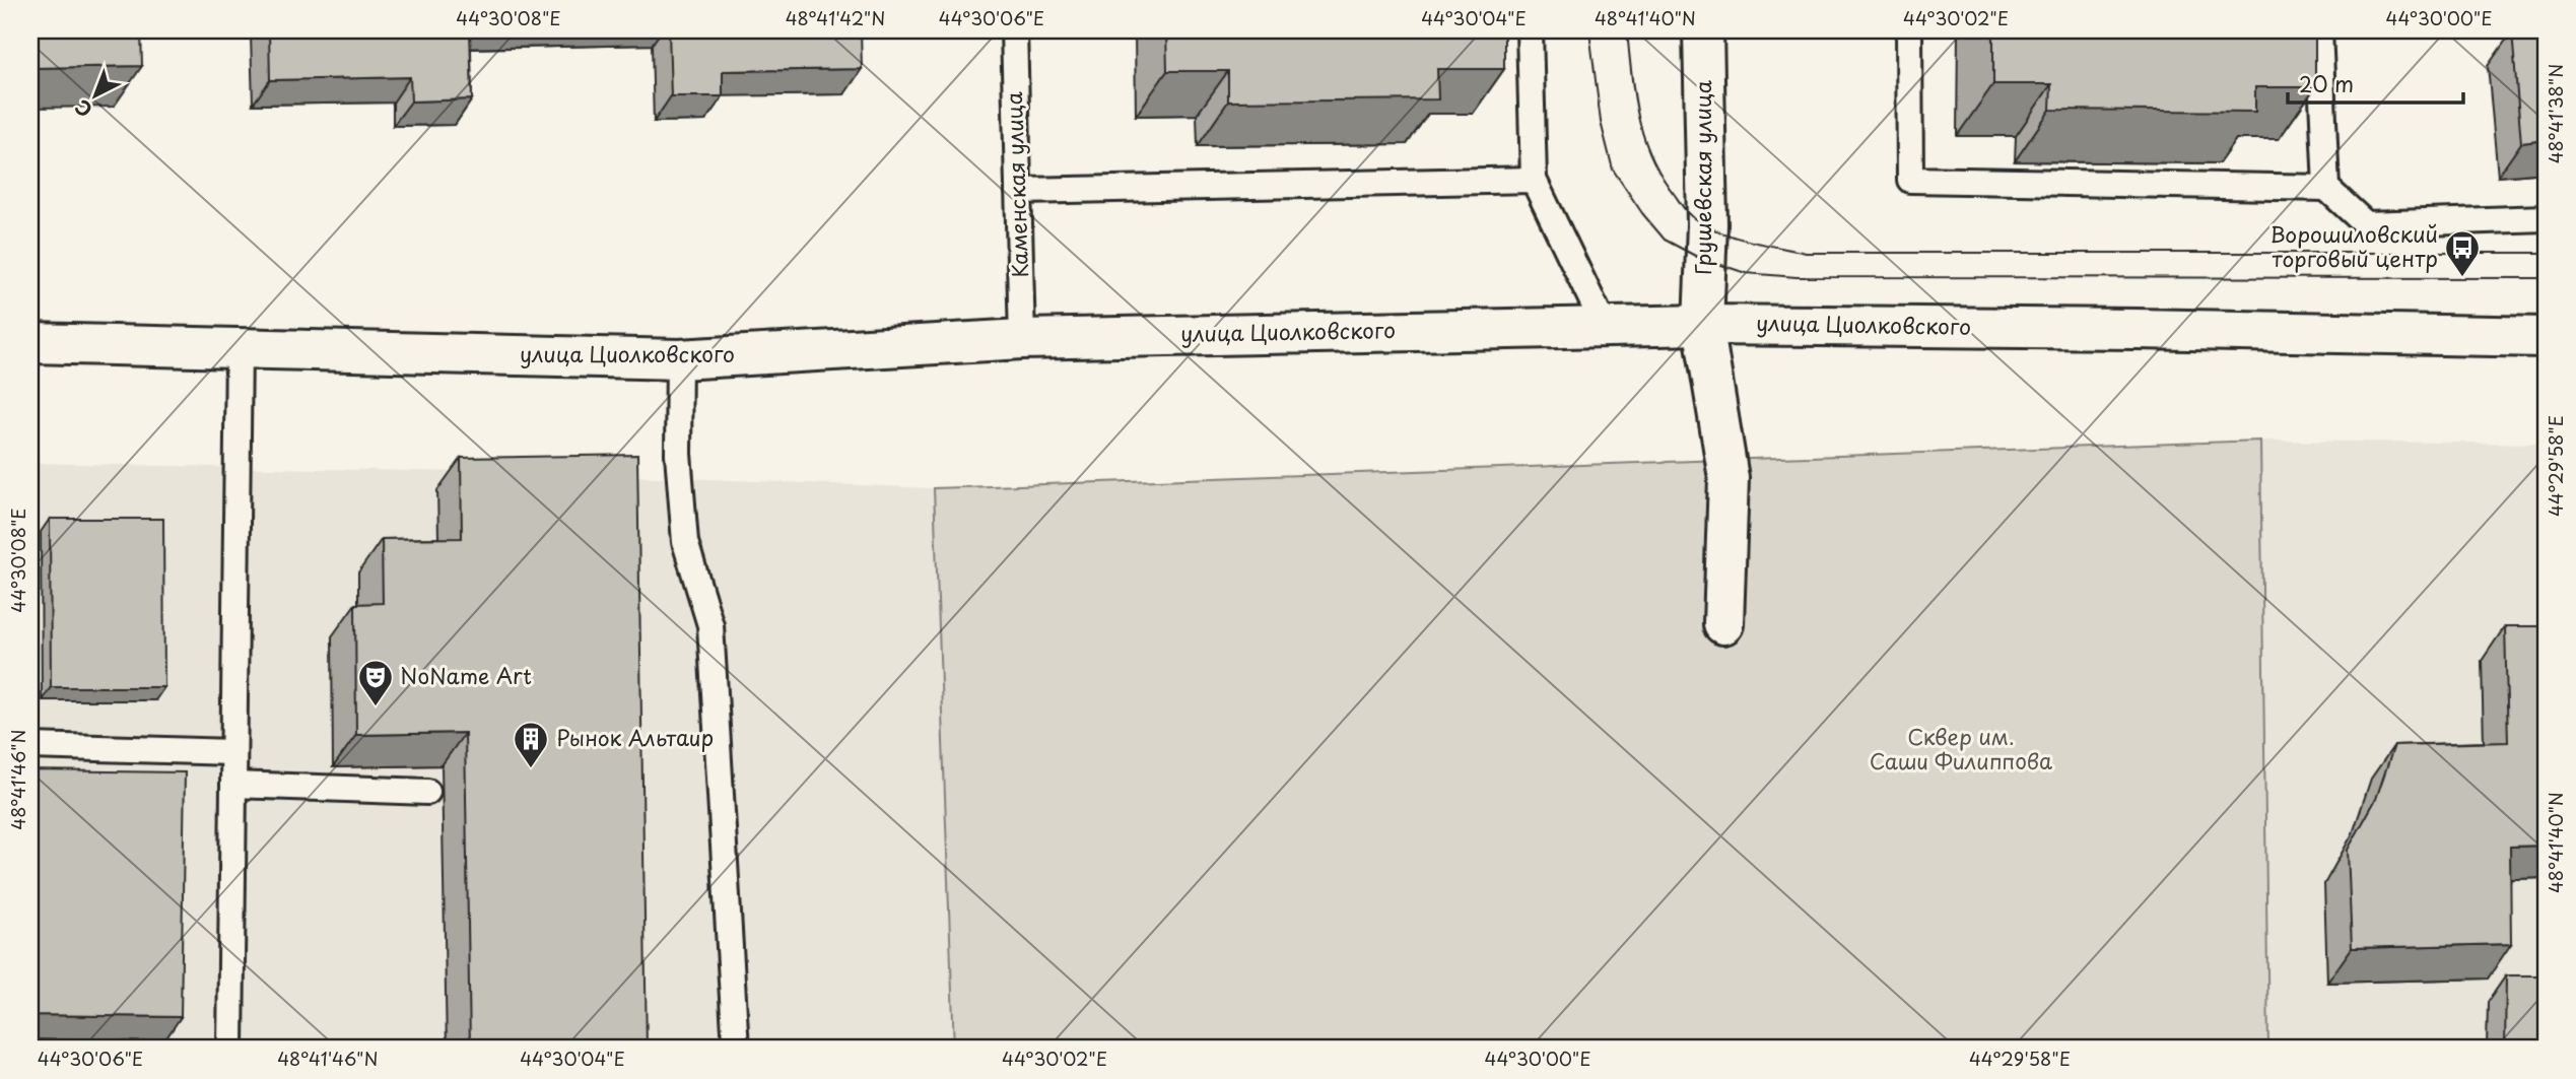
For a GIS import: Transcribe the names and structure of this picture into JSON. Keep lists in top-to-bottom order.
{
  "streets": {
    "street": ["Грушевская улица", "улица Циолковского"],
    "lane": ["Каменская улица"]
  },
  "crossings": [
    ["Грушевская улица", "улица Циолковского"],
    ["Каменская улица", "улица Циолковского"]
  ],
  "parks": ["Сквер им. Саши Филиппова"],
  "places": {
    "bus stop": ["Ворошиловский торговый центр"],
    "theatre": ["NoName Art"],
    "building": ["Рынок Альтаир"]
  },
  "scale_bar": "20 m",
  "north": "bottom left",
  "coordinates": [
    "44°30'08\"E",
    "48°41'42\"N",
    "44°30'06\"E",
    "44°30'04\"E",
    "48°41'40\"N",
    "44°30'02\"E",
    "44°30'00\"E",
    "48°41'38\"N",
    "44°29'58\"E",
    "48°41'46\"N"
  ]
}
